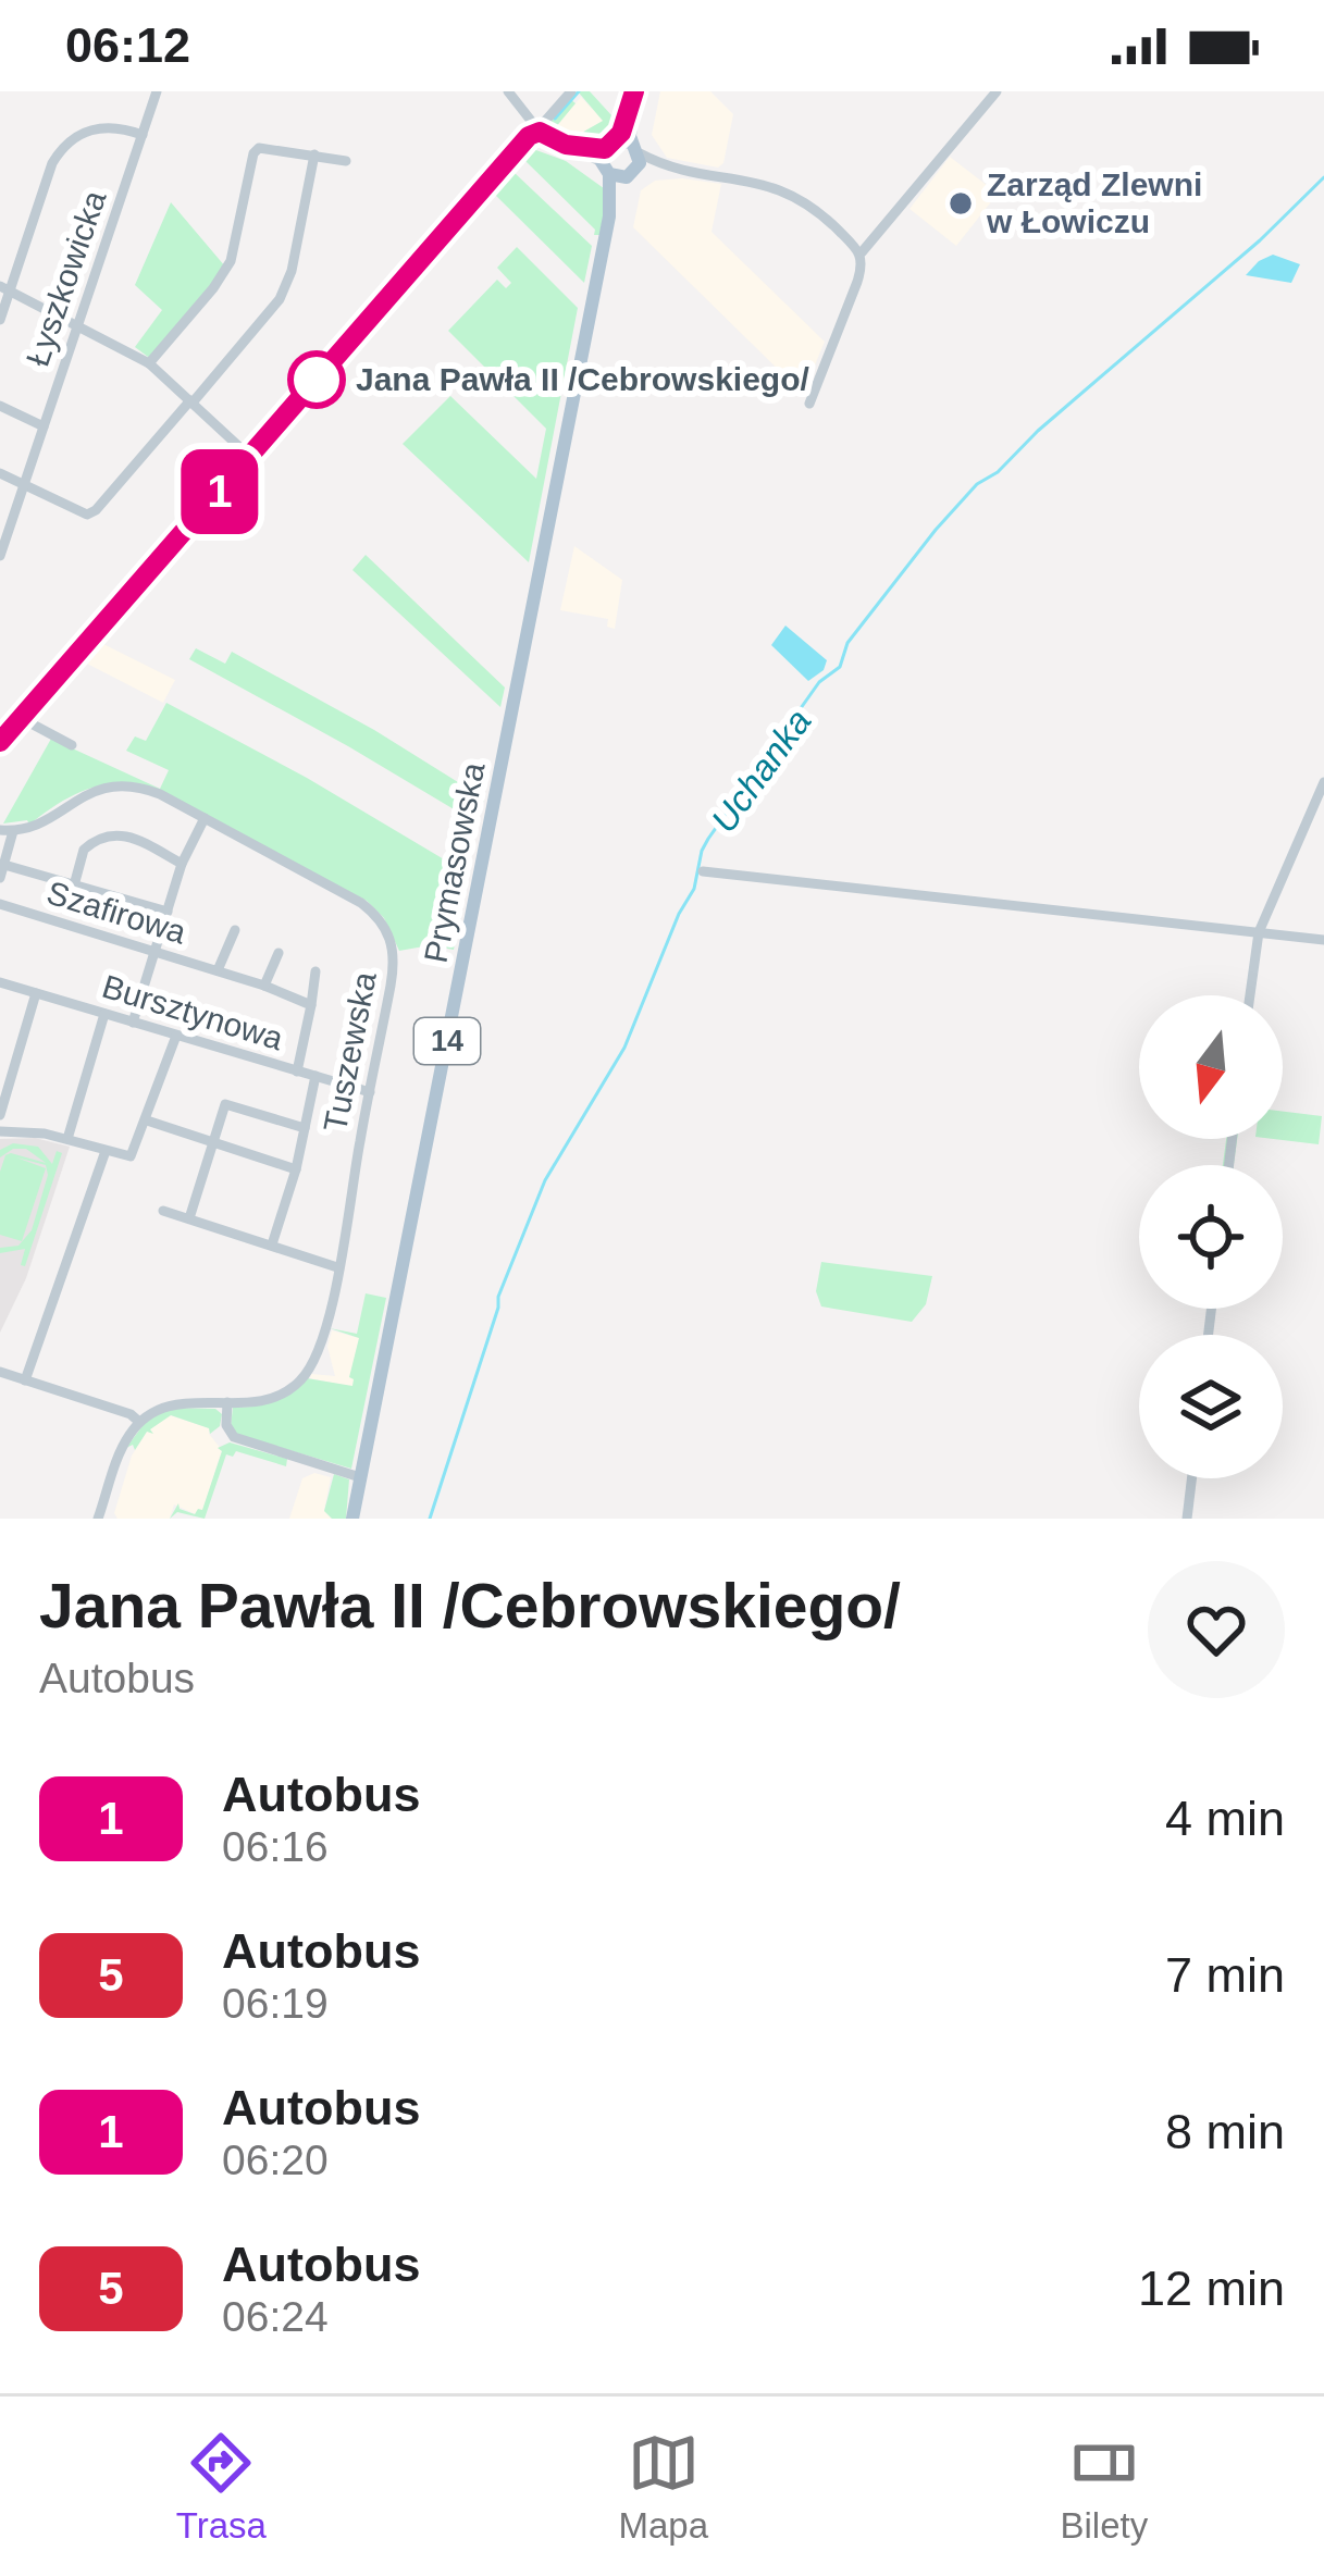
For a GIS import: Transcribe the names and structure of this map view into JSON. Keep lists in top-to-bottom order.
{
  "streets": {
    "main road": ["Prymasowska", "14"],
    "street": [
      "Łyszkowicka",
      "Szafirowa",
      "Bursztynowa",
      "Tuszewska"
    ]
  },
  "crossings": [
    ["Prymasowska", "14"],
    ["Bursztynowa", "Tuszewska"]
  ],
  "water": ["Uchanka"],
  "places": ["Zarząd Zlewni w Łowiczu", "Jana Pawła II /Cebrowskiego/"],
  "lines": ["bus line 1"],
  "north": "bottom",
  "page": {
    "status": "06:12",
    "on_map": "1",
    "heading": ["Jana Pawła II /Cebrowskiego/", "Autobus"],
    "list": [
      {
        "mark": "1",
        "name": "Autobus",
        "note": "06:16",
        "value": "4 min"
      },
      {
        "mark": "5",
        "name": "Autobus",
        "note": "06:19",
        "value": "7 min"
      },
      {
        "mark": "1",
        "name": "Autobus",
        "note": "06:20",
        "value": "8 min"
      },
      {
        "mark": "5",
        "name": "Autobus",
        "note": "06:24",
        "value": "12 min"
      }
    ],
    "tabs": ["Trasa", "Mapa", "Bilety"]
  }
}
